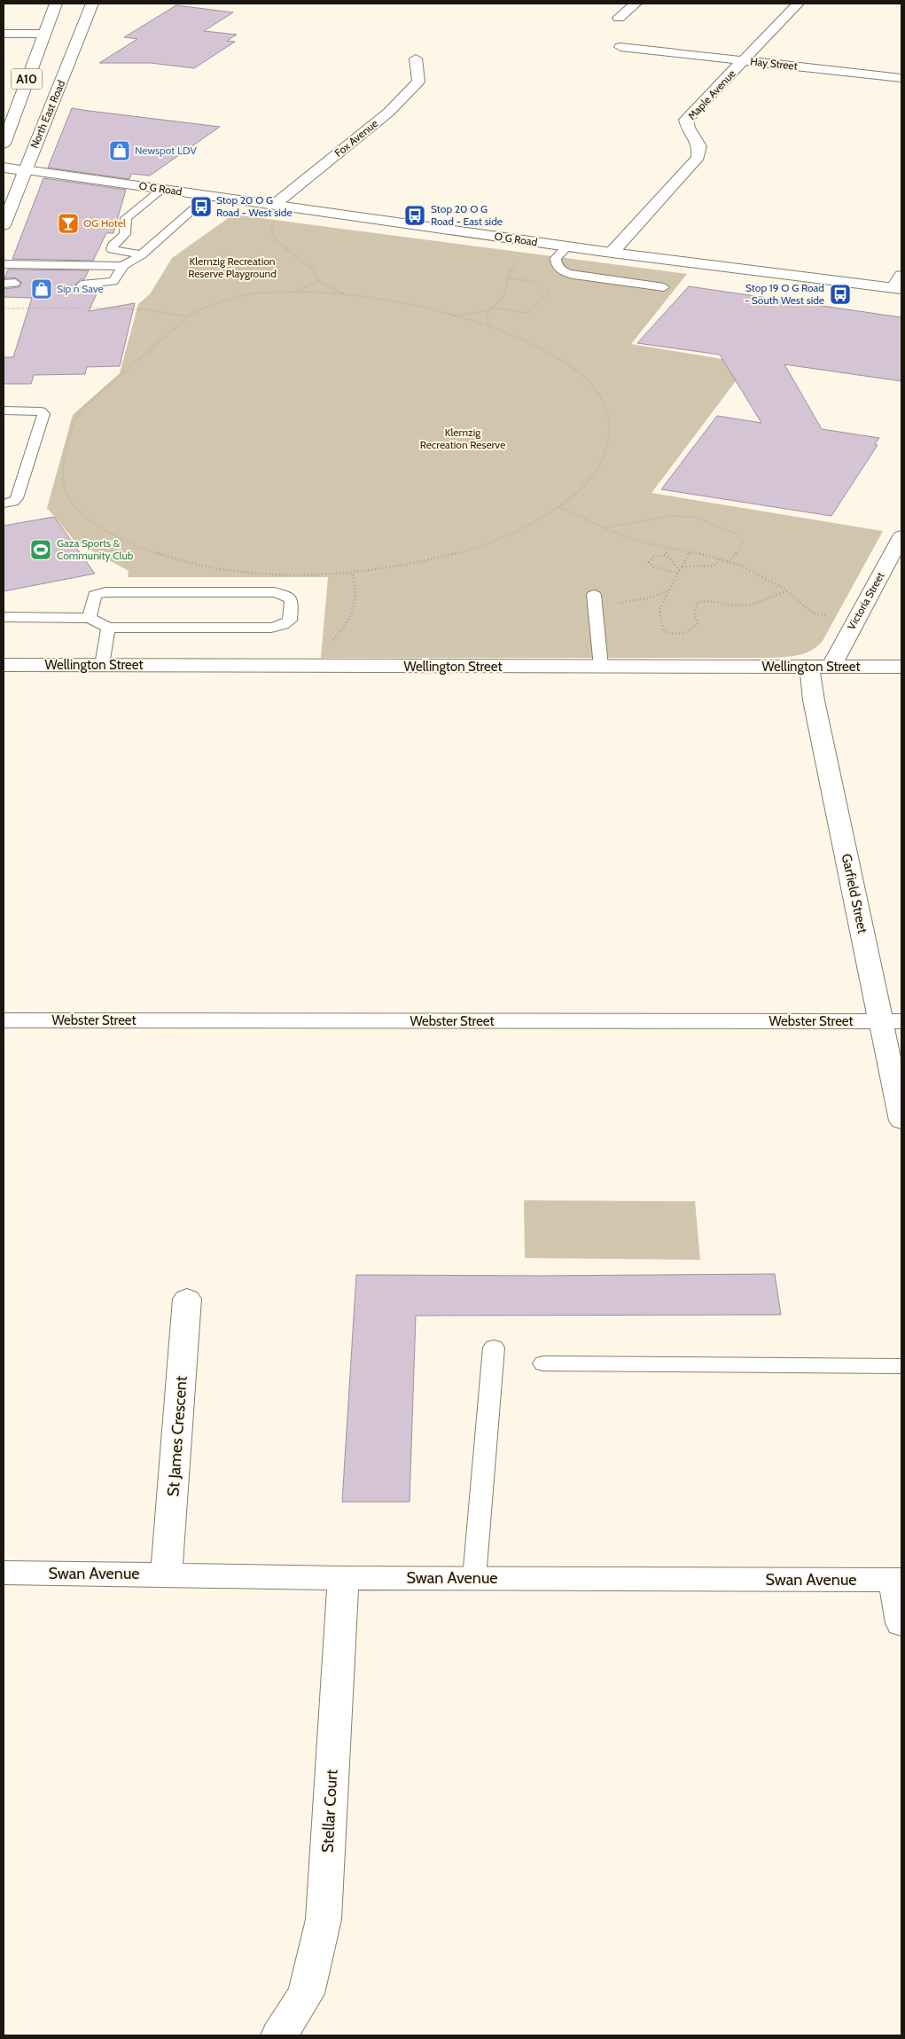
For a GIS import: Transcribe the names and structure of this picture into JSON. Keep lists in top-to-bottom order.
{
  "streets": {
    "main road": [
      "Hay Street",
      "A10",
      "Maple Avenue",
      "North East Road",
      "Fox Avenue",
      "O G Road",
      "Victoria Street",
      "Wellington Street",
      "Garfield Street",
      "Webster Street",
      "St James Crescent",
      "Swan Avenue",
      "Stellar Court"
    ]
  },
  "crossings": [
    ["Hay Street", "Maple Avenue"],
    ["Maple Avenue", "O G Road"],
    ["North East Road", "O G Road"],
    ["Fox Avenue", "O G Road"],
    ["Victoria Street", "Wellington Street"],
    ["Wellington Street", "Garfield Street"],
    ["Garfield Street", "Webster Street"],
    ["St James Crescent", "Swan Avenue"],
    ["Swan Avenue", "Stellar Court"]
  ],
  "parks": ["Klemzig Recreation Reserve Playground", "Klemzig Recreation Reserve"],
  "places": {
    "shop": ["Newspot LDV", "Sip n Save"],
    "bus stop": ["Stop 20 O G Road - West side", "Stop 20 O G Road - East side", "Stop 19 O G Road - South West side"],
    "bar": ["OG Hotel"],
    "sports": ["Gaza Sports & Community Club"]
  }
}
